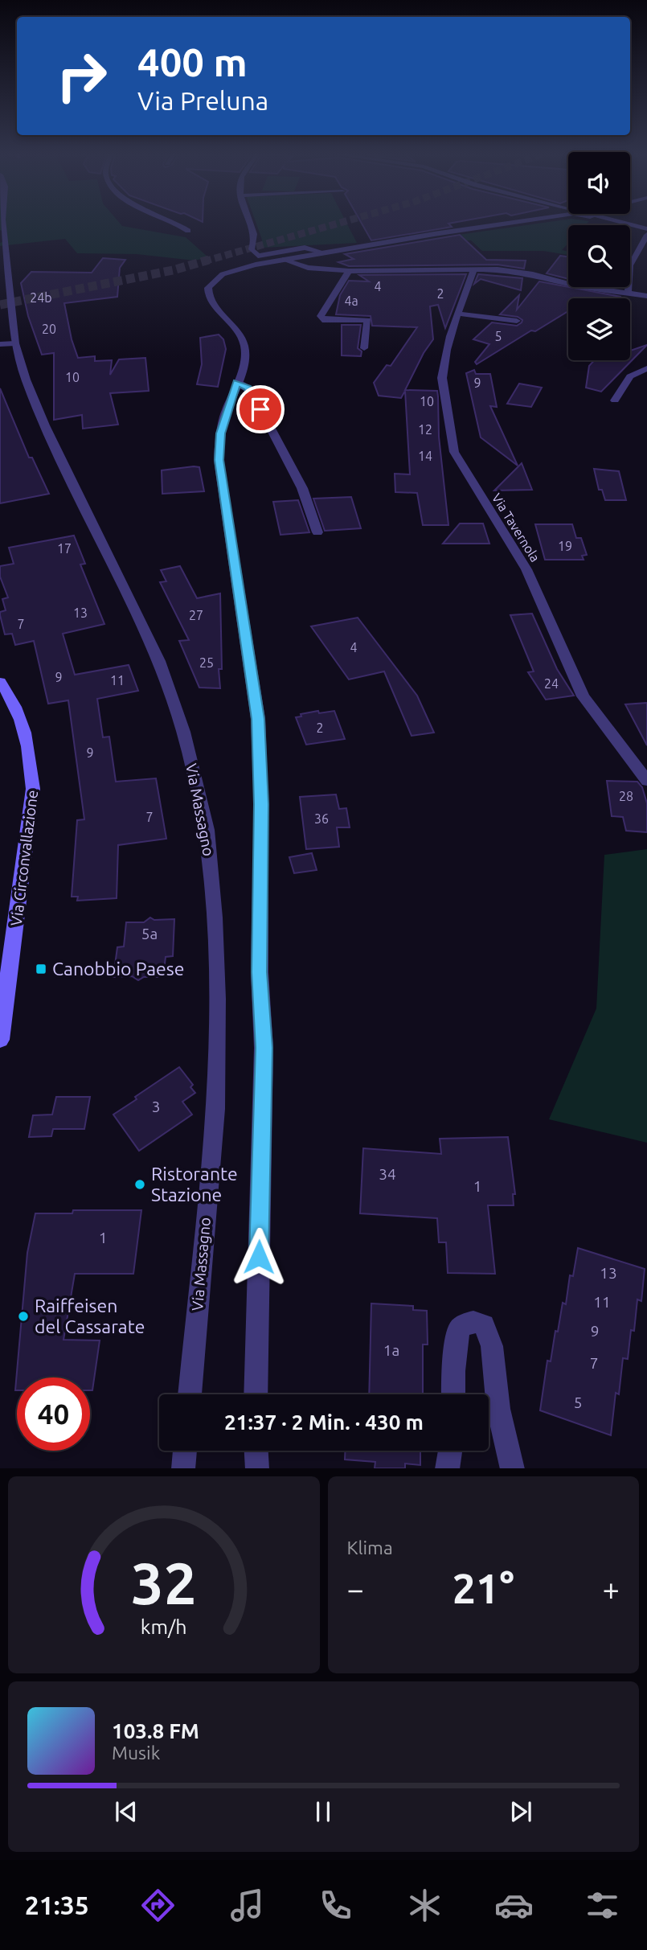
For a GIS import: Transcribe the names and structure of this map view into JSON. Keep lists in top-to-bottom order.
{
  "streets": {
    "main road": ["Via Circonvallazione"],
    "street": ["Via Tavernola", "Via Massagno"]
  },
  "places": {
    "transit": ["Canobbio Paese"],
    "other": ["Ristorante Stazione", "Raiffeisen del Cassarate"]
  },
  "house_numbers": [
    "4",
    "2",
    "24b",
    "4a",
    "20",
    "5",
    "10",
    "9",
    "10",
    "12",
    "14",
    "19",
    "17",
    "13",
    "27",
    "7",
    "4",
    "25",
    "9",
    "11",
    "24",
    "2",
    "9",
    "28",
    "7",
    "36",
    "5a",
    "3",
    "34",
    "1",
    "1",
    "13",
    "11",
    "9",
    "1a",
    "7",
    "5"
  ],
  "page": {
    "turn": ["400 m", "Via Preluna"],
    "limit": "40",
    "trip": "21:37 · 2 Min. · 430 m",
    "tile": "Klima",
    "heat": ["−", "21°", "+"],
    "song": ["103.8 FM", "Musik"],
    "tabs": "21:35",
    "gauge": ["32", "km/h"]
  }
}
